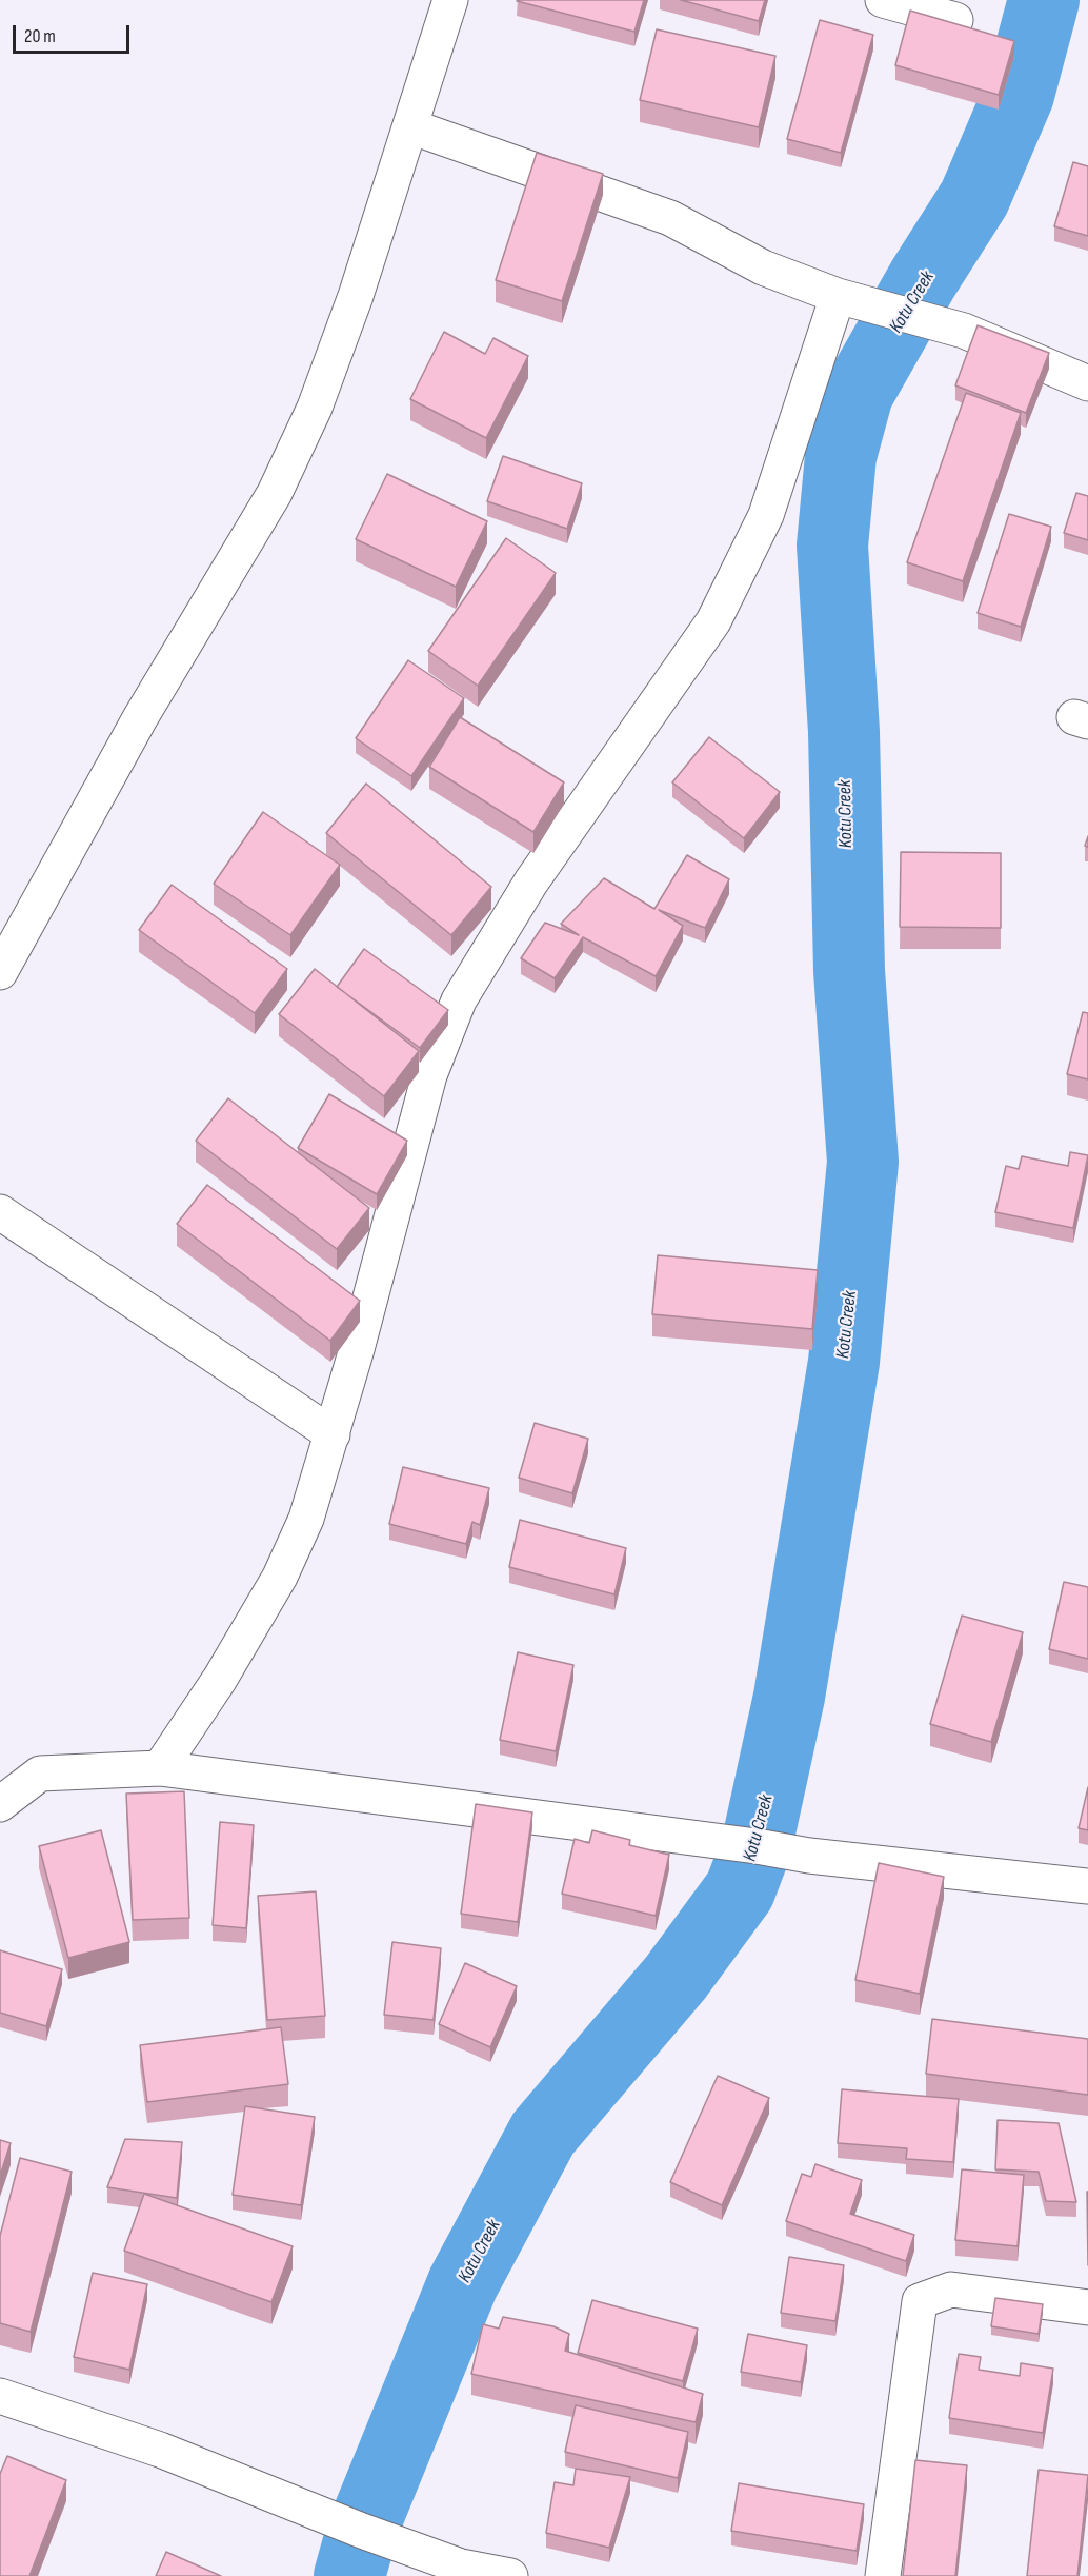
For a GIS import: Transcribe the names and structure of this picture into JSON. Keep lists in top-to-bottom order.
{
  "water": ["Kotu Creek"],
  "scale_bar": "20 m"
}
